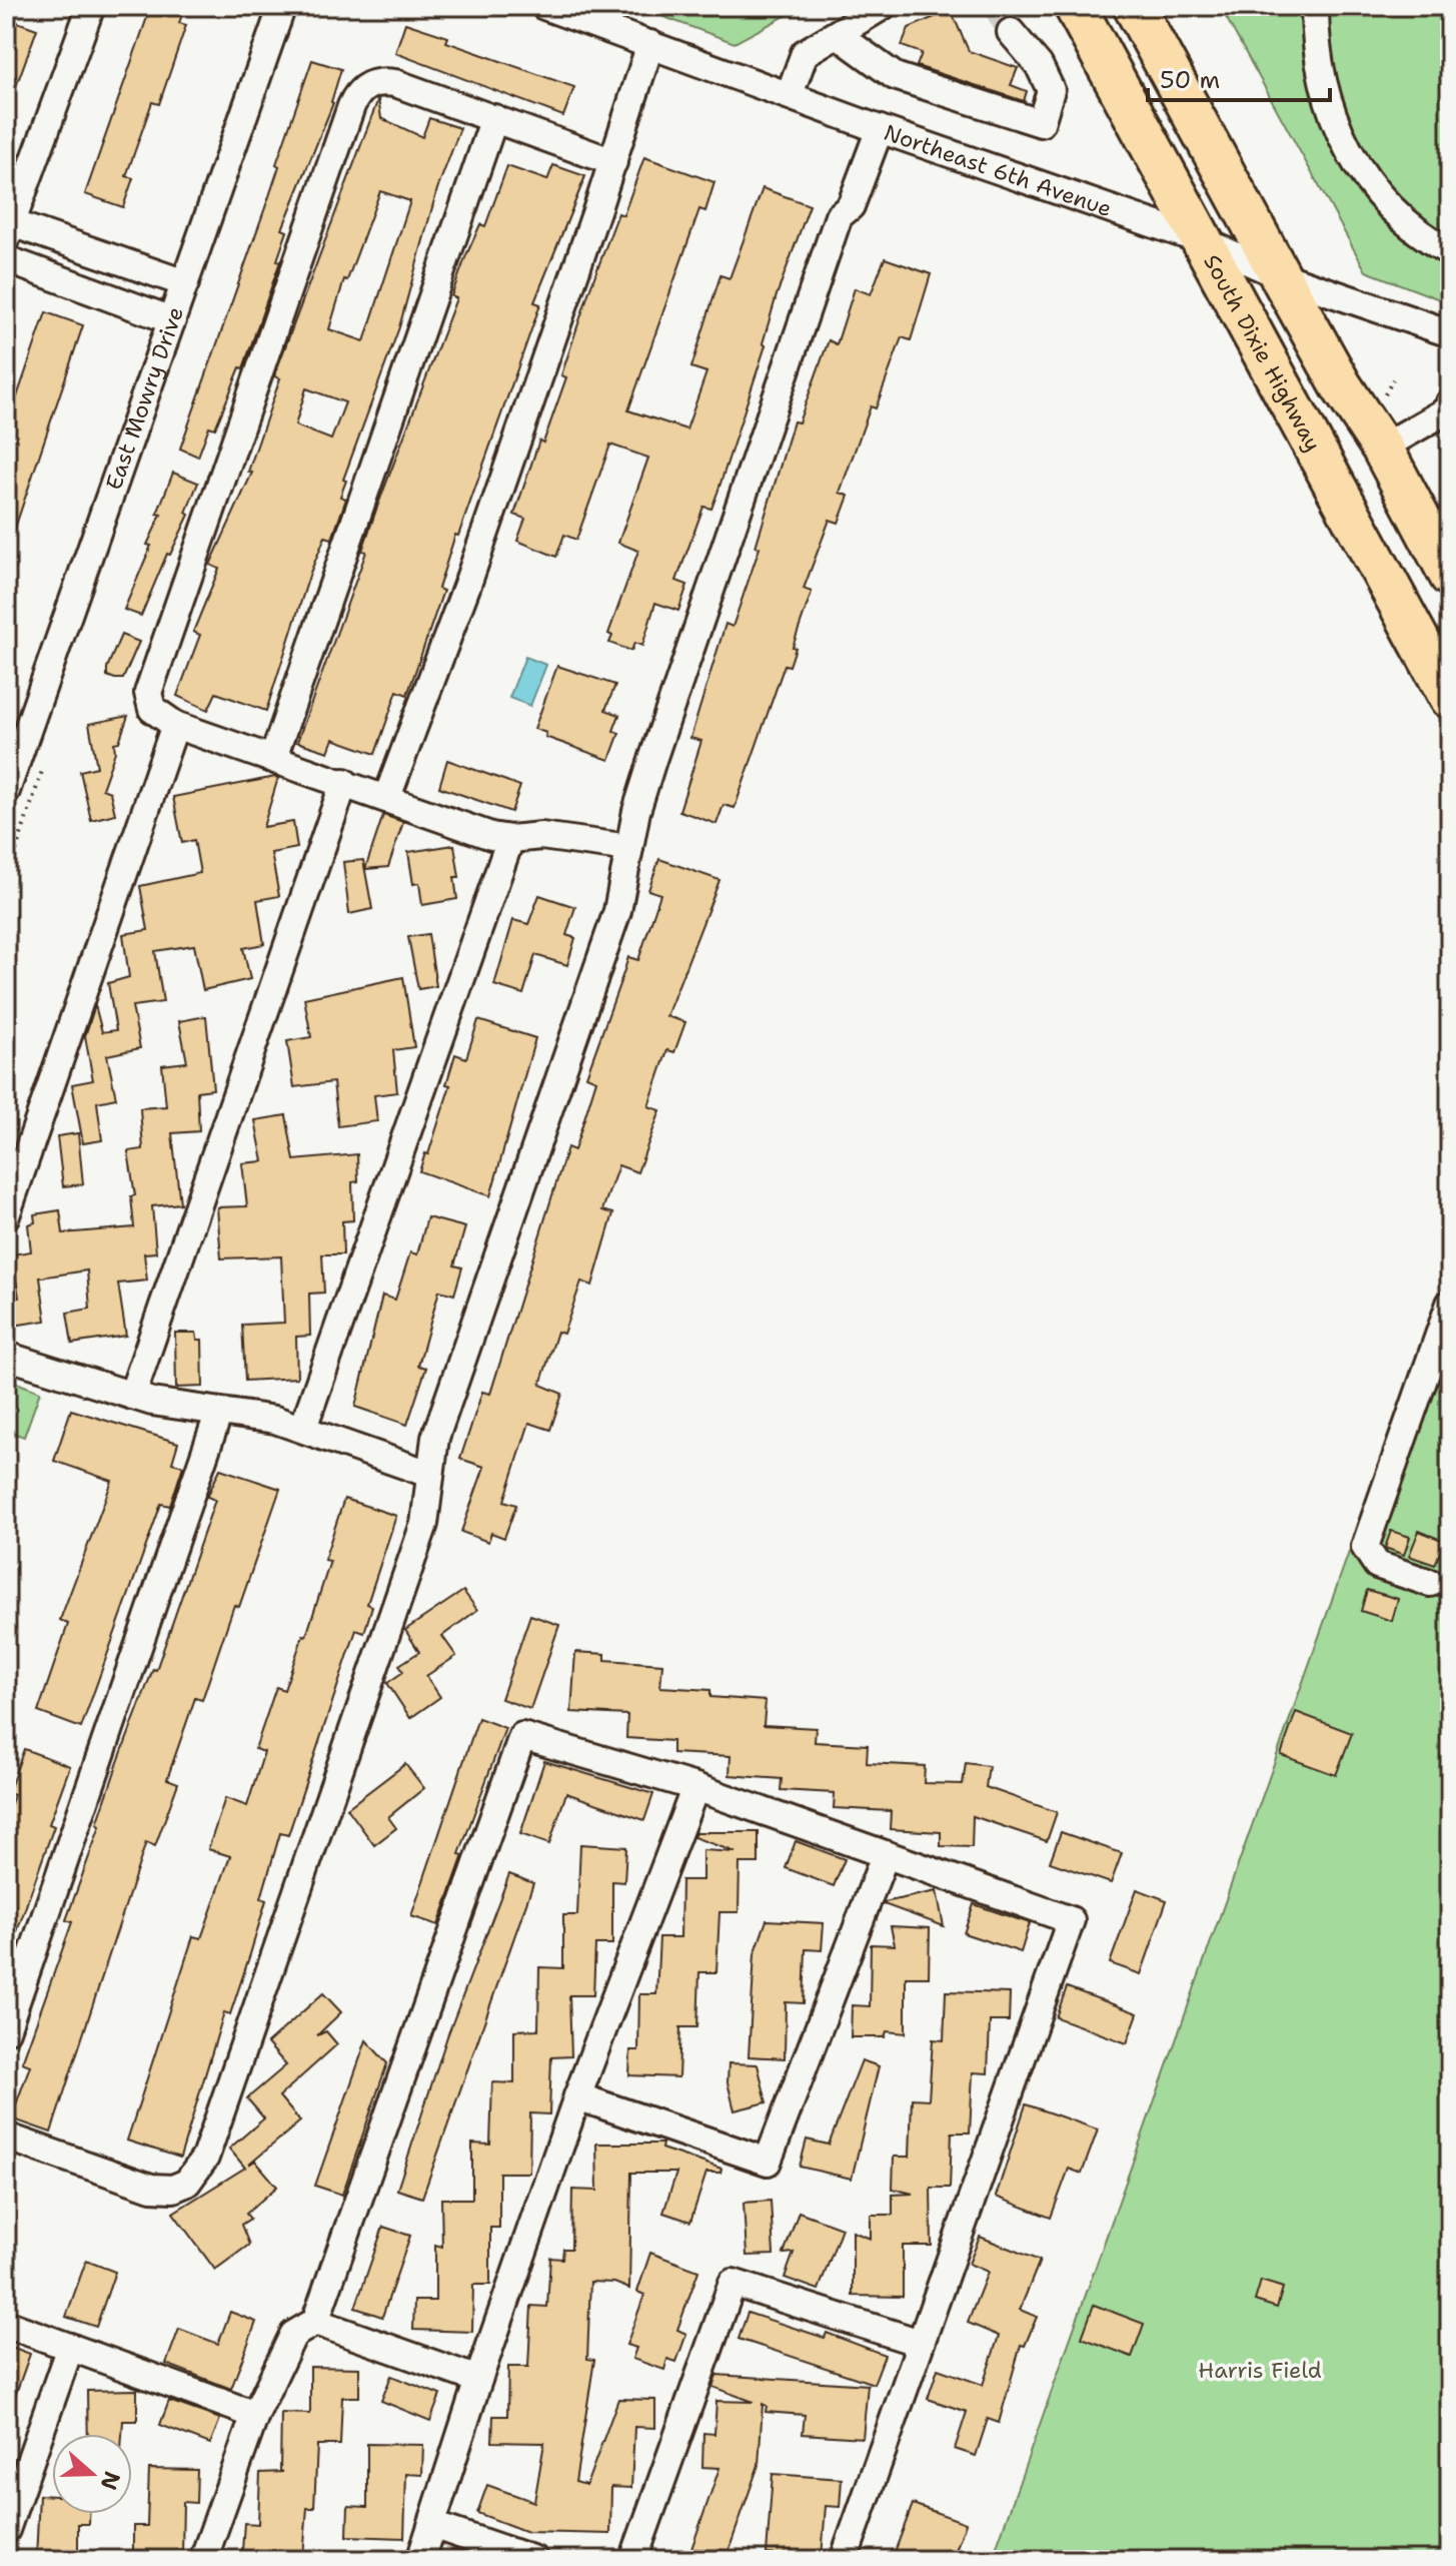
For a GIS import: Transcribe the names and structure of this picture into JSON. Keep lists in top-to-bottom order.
{
  "streets": {
    "highway": ["South Dixie Highway"],
    "street": ["Northeast 6th Avenue", "East Mowry Drive"]
  },
  "crossings": [
    ["Northeast 6th Avenue", "South Dixie Highway"]
  ],
  "parks": ["Harris Field"],
  "scale_bar": "50 m",
  "north": "right"
}
